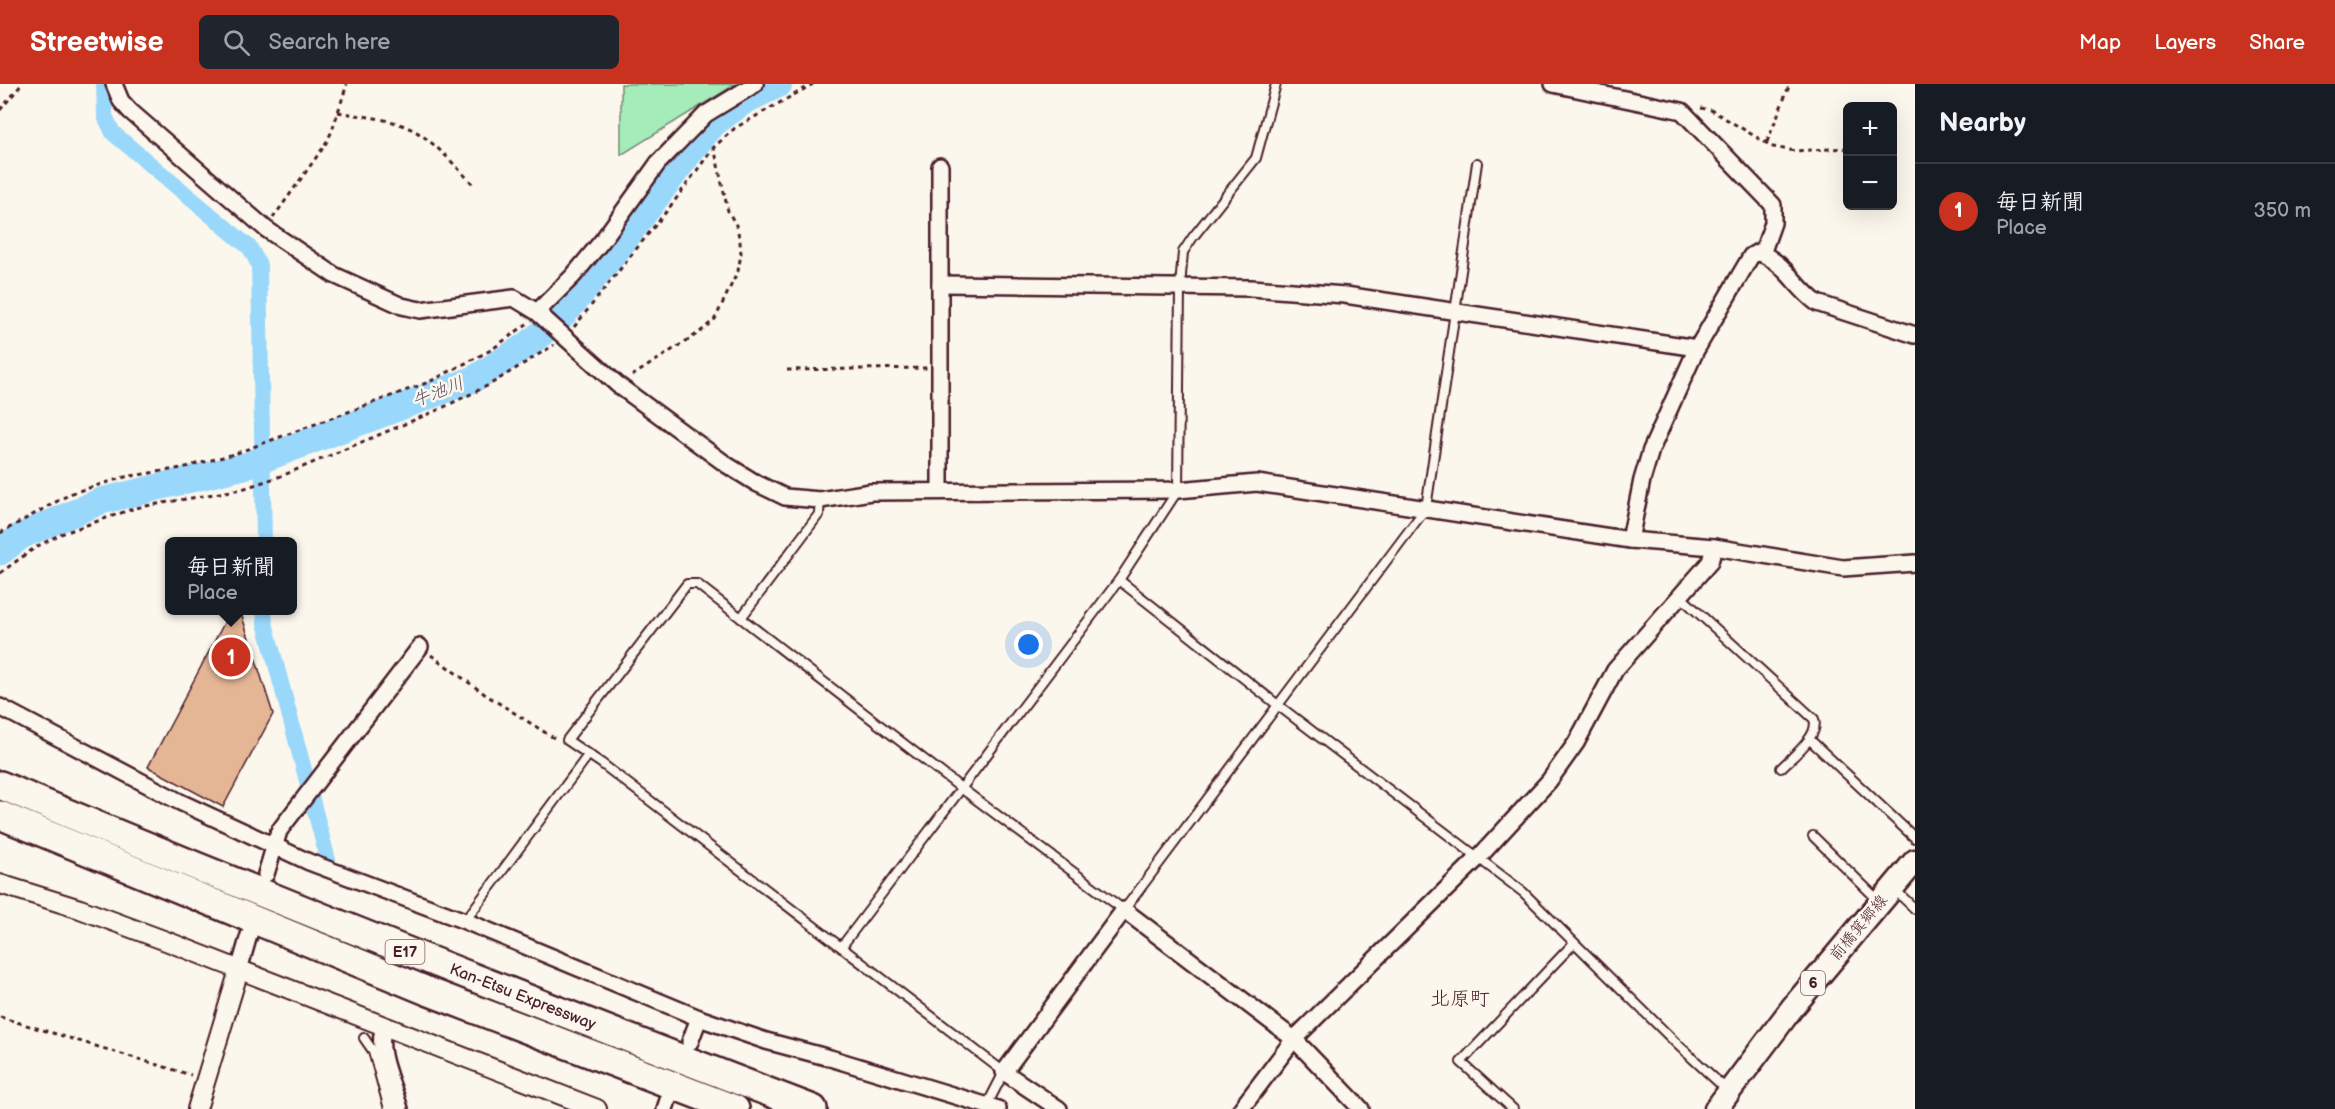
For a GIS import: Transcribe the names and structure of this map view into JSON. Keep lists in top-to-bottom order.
{
  "streets": {
    "highway": ["E17", "Kan-Etsu Expressway"],
    "main road": ["前橋箕郷線", "6"]
  },
  "districts": ["北原町"],
  "water": ["牛池川"],
  "page": {
    "header": "Streetwise",
    "search": "Search here",
    "nav": ["Map", "Layers", "Share"],
    "heading": "Nearby",
    "map_buttons": ["+", "−"],
    "list": [
      {
        "mark": "1",
        "name": "毎日新聞",
        "note": "Place",
        "value": "350 m"
      }
    ],
    "popup": ["毎日新聞", "Place"],
    "pins": "1"
  }
}
